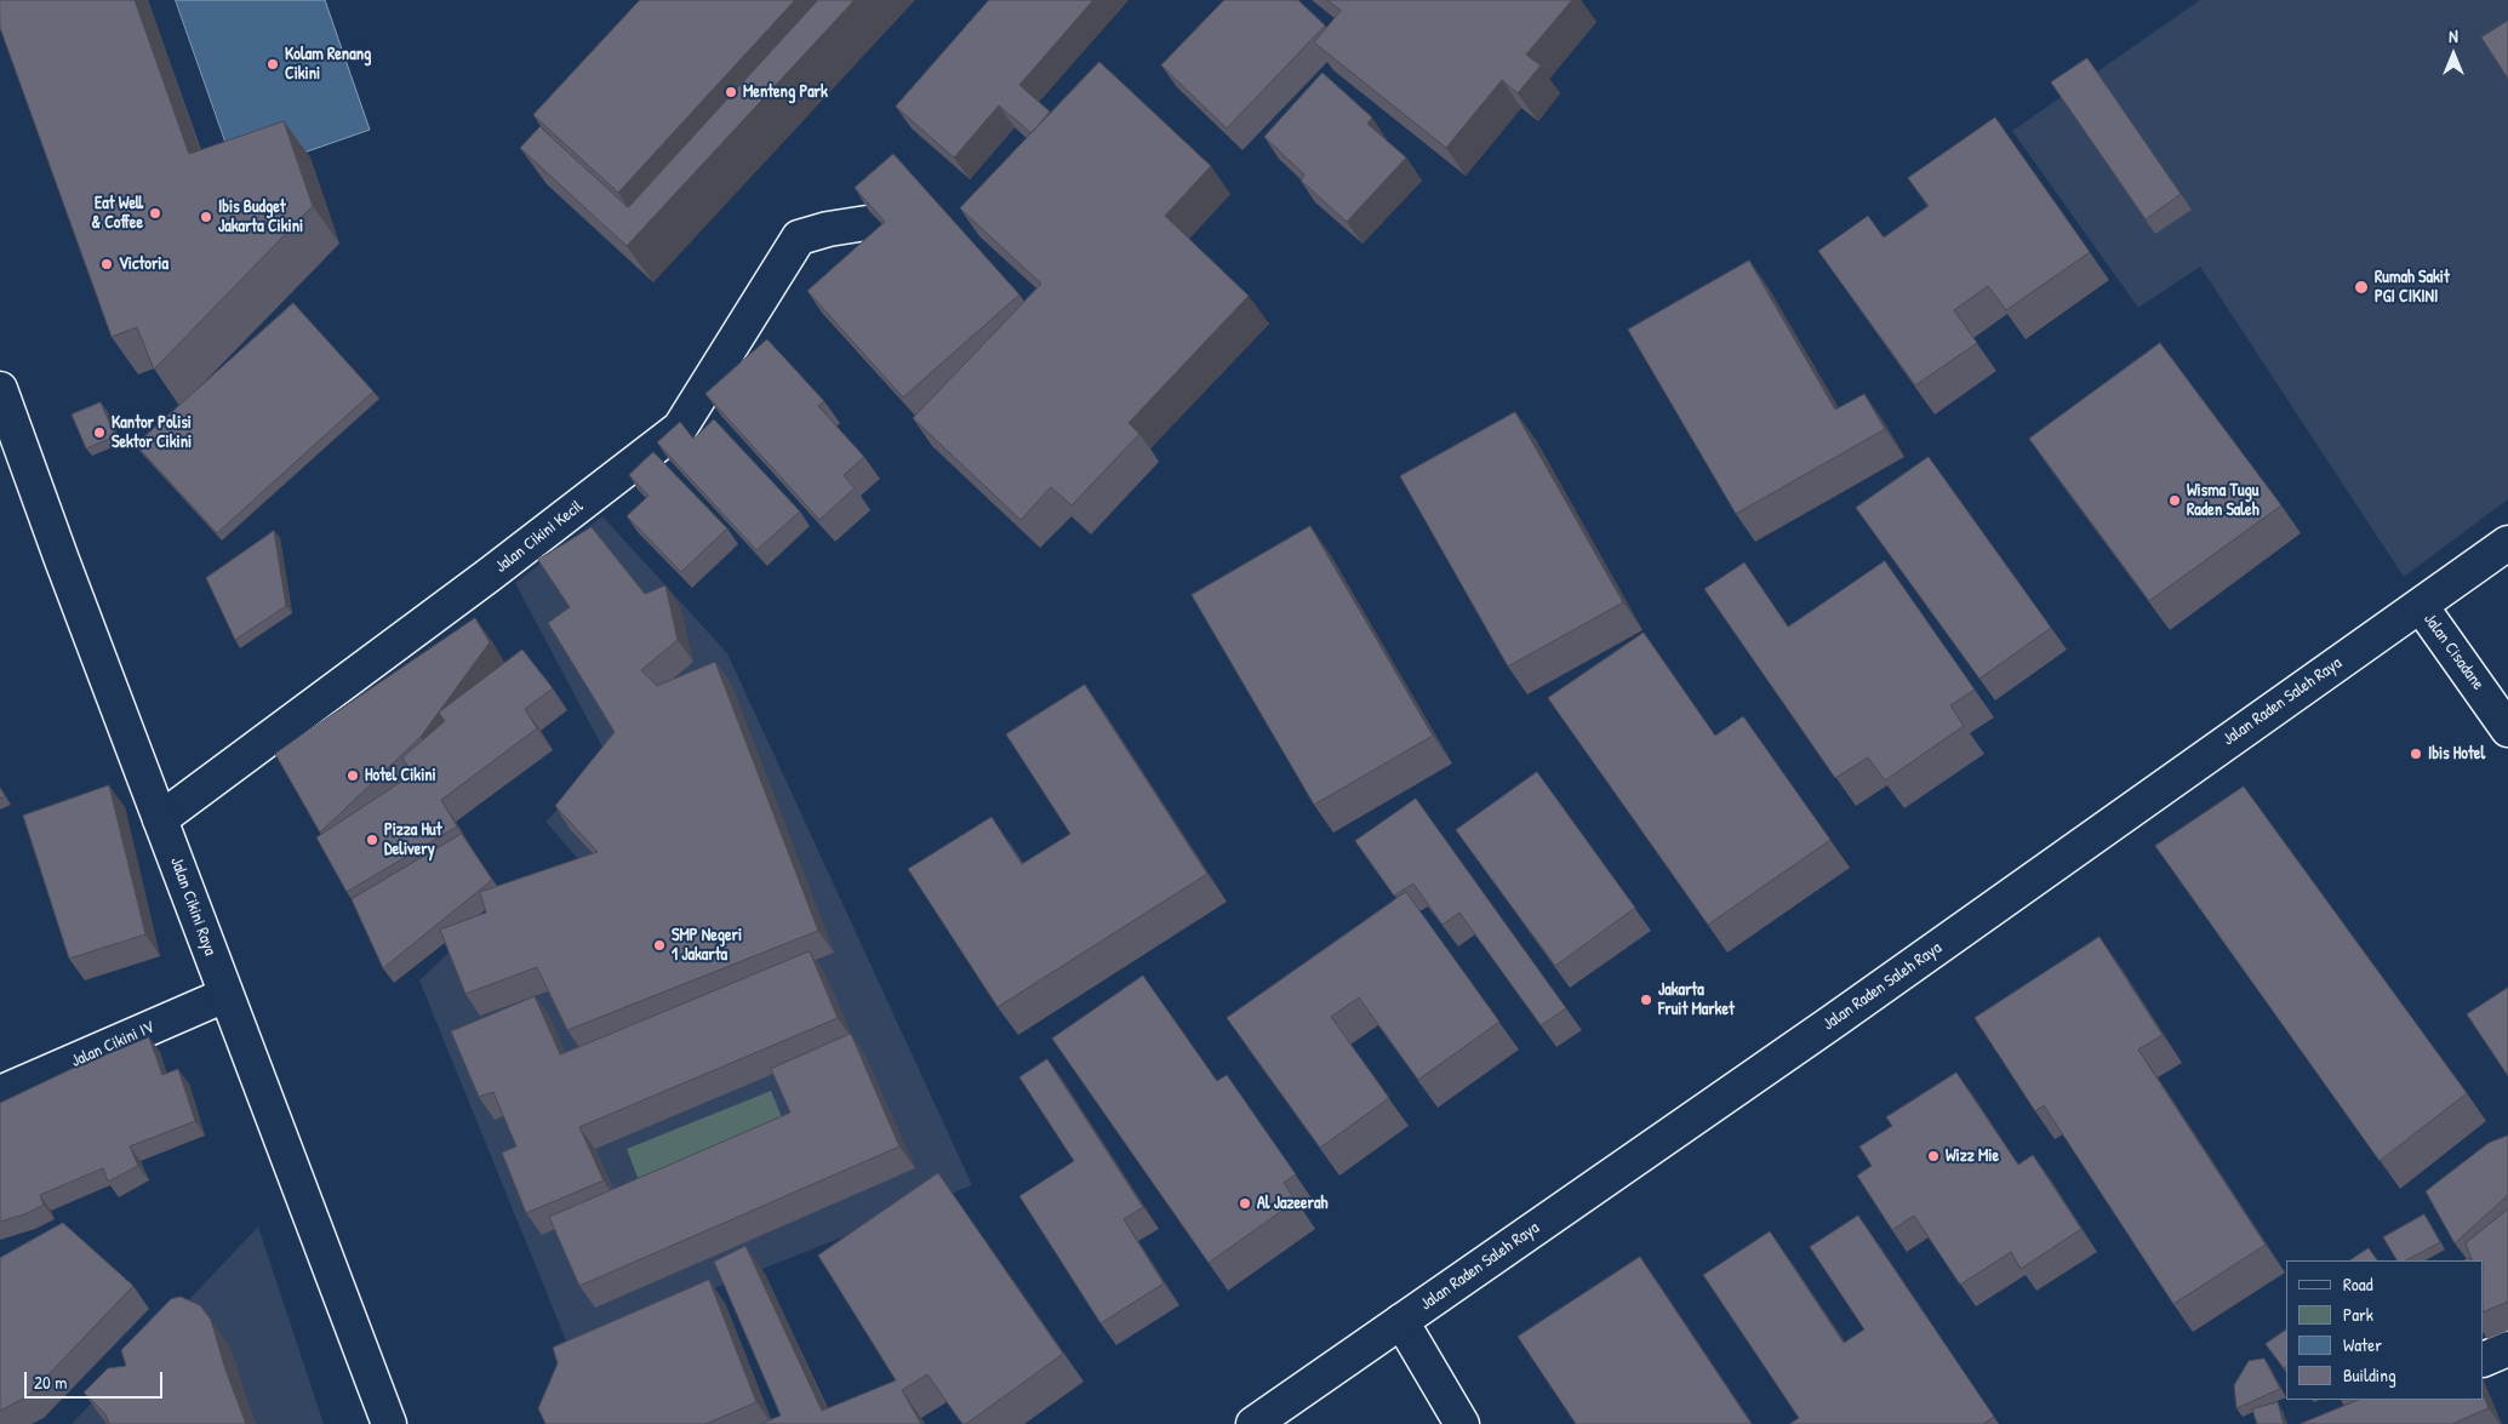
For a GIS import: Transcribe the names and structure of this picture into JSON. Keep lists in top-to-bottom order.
{
  "streets": {
    "main road": [
      "Jalan Cikini Kecil",
      "Jalan Cisadane",
      "Jalan Raden Saleh Raya",
      "Jalan Cikini Raya",
      "Jalan Cikini IV"
    ]
  },
  "crossings": [
    ["Jalan Cikini Kecil", "Jalan Cikini Raya"],
    ["Jalan Cisadane", "Jalan Raden Saleh Raya"],
    ["Jalan Cikini Raya", "Jalan Cikini IV"]
  ],
  "places": [
    "Kolam Renang Cikini",
    "Menteng Park",
    "Eat Well & Coffee",
    "Ibis Budget Jakarta Cikini",
    "Victoria",
    "Rumah Sakit PGI CIKINI",
    "Kantor Polisi Sektor Cikini",
    "Wisma Tugu Raden Saleh",
    "Ibis Hotel",
    "Hotel Cikini",
    "Pizza Hut Delivery",
    "SMP Negeri 1 Jakarta",
    "Jakarta Fruit Market",
    "Wizz Mie",
    "Al Jazeerah"
  ],
  "legend": [
    "Road",
    "Park",
    "Water",
    "Building"
  ],
  "scale_bar": "20 m",
  "north": "top"
}
